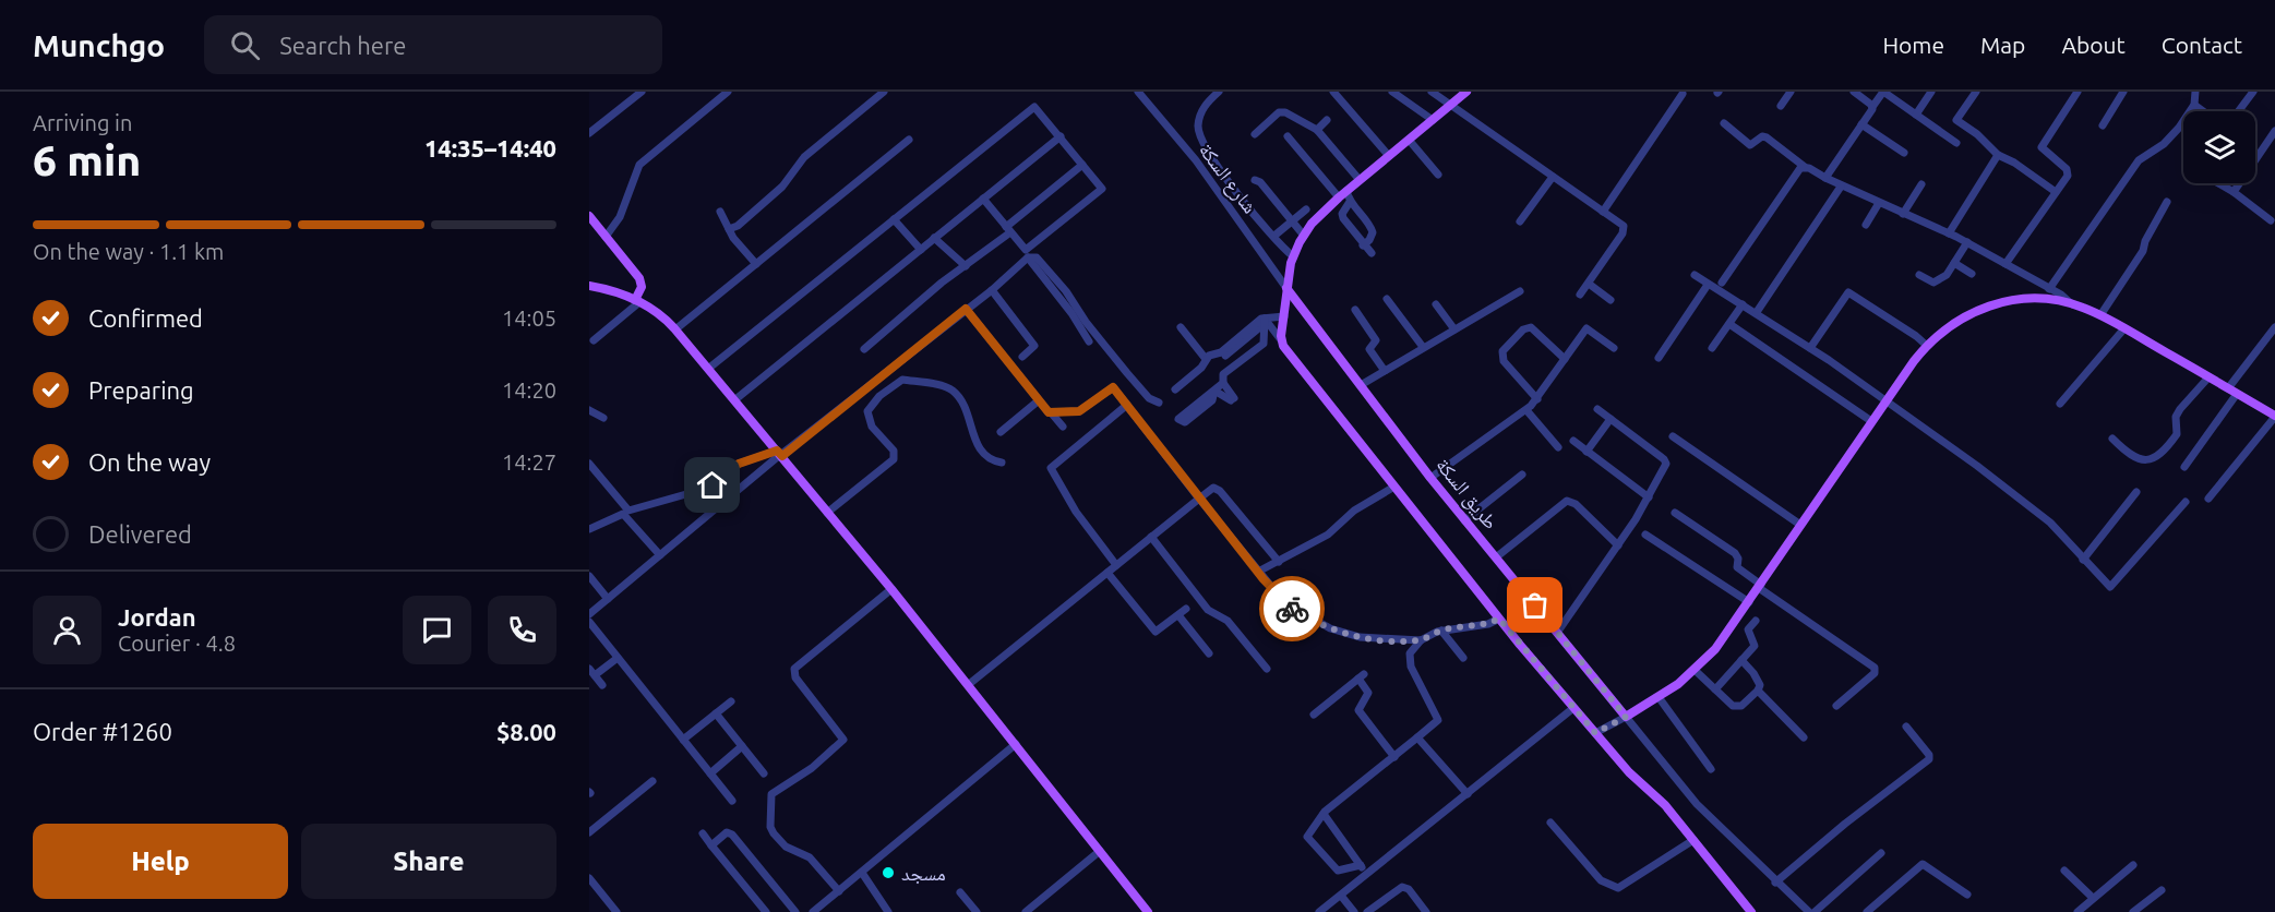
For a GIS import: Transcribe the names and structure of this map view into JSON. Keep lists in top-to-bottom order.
{
  "streets": {
    "main road": ["طريق السكة"],
    "street": ["شارع السكة"]
  },
  "crossings": [
    ["شارع السكة", "طريق السكة"]
  ],
  "places": ["مسجد"],
  "page": {
    "header": "Munchgo",
    "search": "Search here",
    "nav": [
      "Home",
      "Map",
      "About",
      "Contact"
    ],
    "heading": ["6 min", "Arriving in", "14:35–14:40"],
    "panel": [
      "Jordan",
      "Courier · 4.8",
      "Order #1260",
      "$8.00"
    ],
    "bar": "On the way · 1.1 km",
    "list": [
      ["Confirmed", "14:05"],
      ["Preparing", "14:20"],
      ["On the way", "14:27"],
      "Delivered"
    ],
    "buttons": ["Help", "Share"]
  }
}
